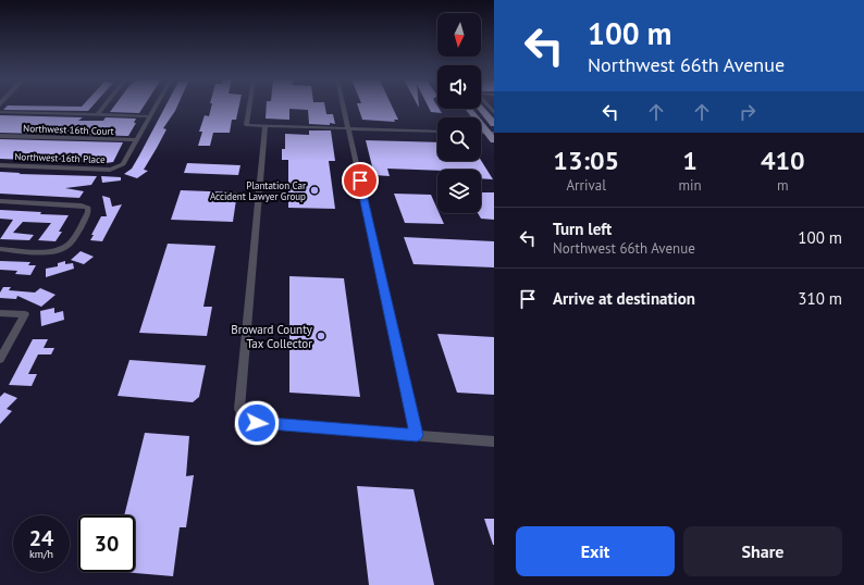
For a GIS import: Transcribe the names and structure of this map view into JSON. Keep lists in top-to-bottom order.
{
  "streets": {
    "street": ["Northwest 16th Court", "Northwest 16th Place"]
  },
  "crossings": [
    ["Northwest 16th Court", "Northwest 16th Place"]
  ],
  "places": ["Plantation Car Accident Lawyer Group", "Broward County Tax Collector"],
  "north": "bottom",
  "page": {
    "turn": ["100 m", "Northwest 66th Avenue"],
    "eta": [
      "13:05",
      "Arrival",
      "1",
      "min",
      "410",
      "m"
    ],
    "list": [
      {
        "name": "Turn left",
        "note": "Northwest 66th Avenue",
        "value": "100 m"
      },
      {
        "name": "Arrive at destination",
        "value": "310 m"
      }
    ],
    "speed": "24 km/h",
    "limit": "30",
    "buttons": ["Exit", "Share"]
  }
}
